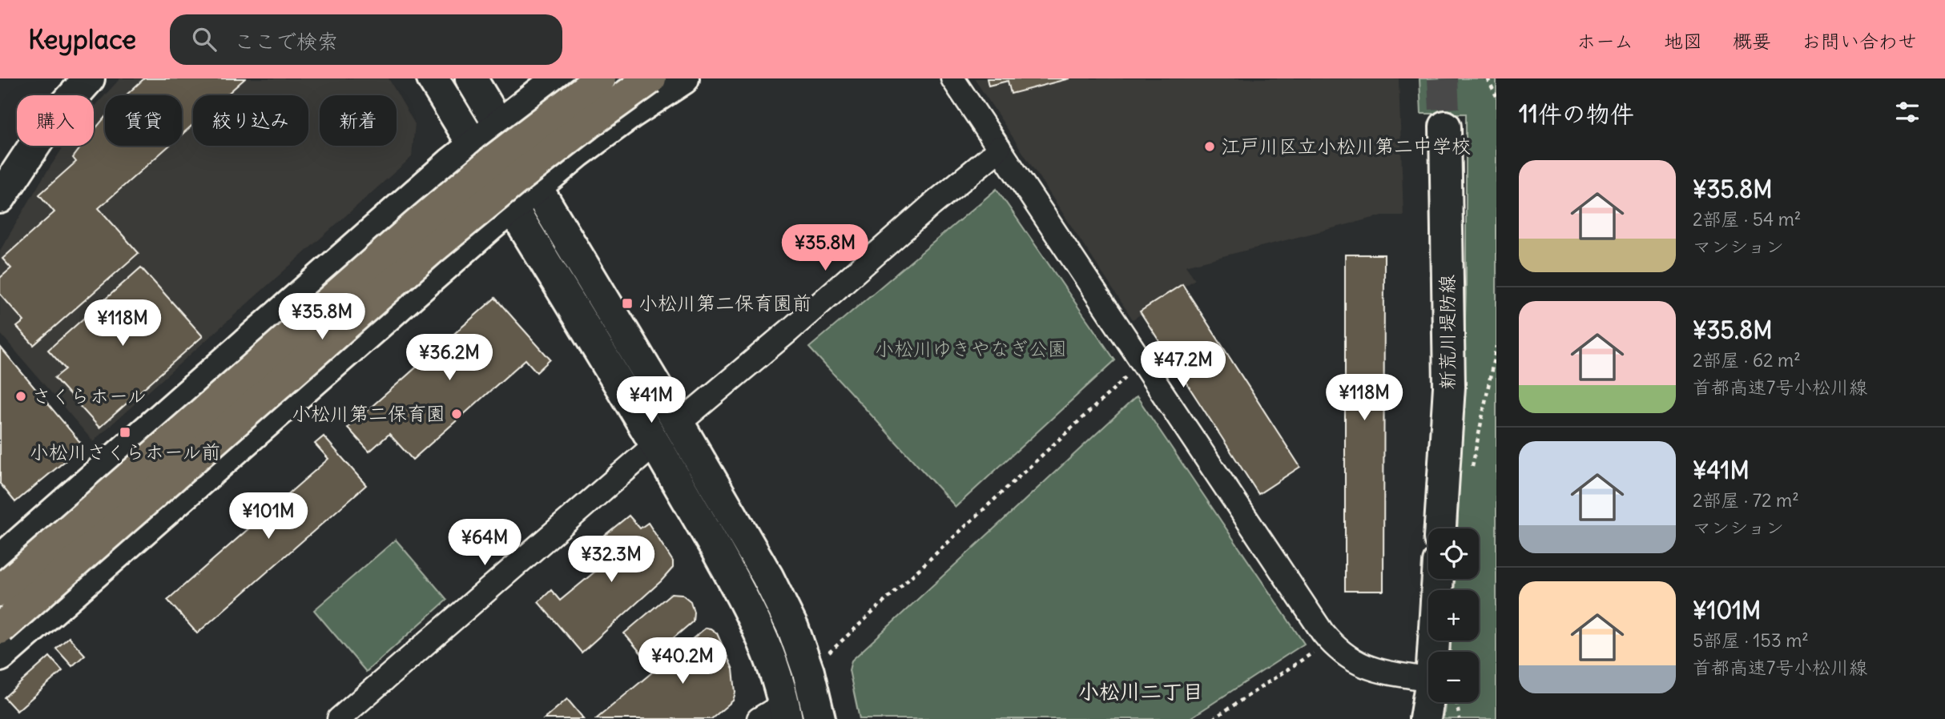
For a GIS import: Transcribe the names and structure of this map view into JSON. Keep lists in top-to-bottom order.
{
  "streets": {
    "street": ["新荒川堤防線"]
  },
  "districts": ["小松川二丁目"],
  "parks": ["小松川ゆきやなぎ公園"],
  "places": {
    "other": ["江戸川区立小松川第二中学校", "さくらホール", "小松川第二保育園"],
    "transit": ["小松川第二保育園前", "小松川さくらホール前"]
  },
  "page": {
    "header": "Keyplace",
    "search": "ここで検索",
    "nav": [
      "ホーム",
      "地図",
      "概要",
      "お問い合わせ"
    ],
    "heading": "11件の物件",
    "chip": [
      "購入",
      "賃貸",
      "絞り込み",
      "新着"
    ],
    "list": [
      {
        "name": "¥35.8M",
        "note": "2部屋 · 54 m² · マンション"
      },
      {
        "name": "¥35.8M",
        "note": "2部屋 · 62 m² · 首都高速7号小松川線"
      },
      {
        "name": "¥41M",
        "note": "2部屋 · 72 m² · マンション"
      },
      {
        "name": "¥101M",
        "note": "5部屋 · 153 m² · 首都高速7号小松川線"
      }
    ],
    "price": [
      "¥35.8M",
      "¥35.8M",
      "¥118M",
      "¥36.2M",
      "¥47.2M",
      "¥118M",
      "¥41M",
      "¥101M",
      "¥64M",
      "¥32.3M",
      "¥40.2M"
    ],
    "map_buttons": ["+", "−"]
  }
}
